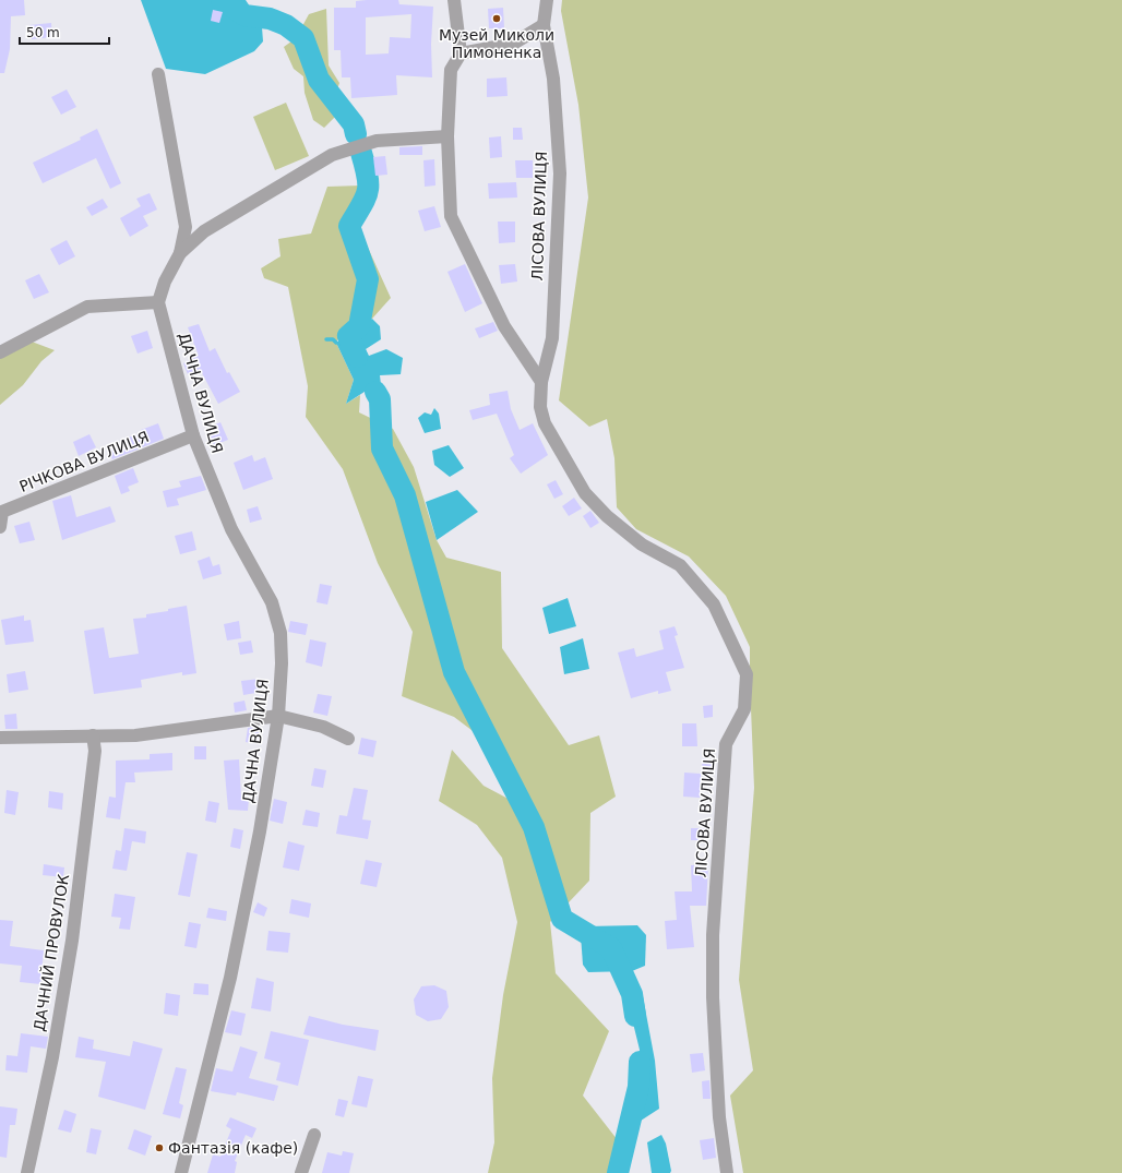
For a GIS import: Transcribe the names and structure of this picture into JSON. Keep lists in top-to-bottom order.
{
  "streets": {
    "street": [
      "ЛІСОВА ВУЛИЦЯ",
      "ДАЧНА ВУЛИЦЯ",
      "РІЧКОВА ВУЛИЦЯ",
      "ДАЧНИЙ ПРОВУЛОК"
    ]
  },
  "crossings": [
    ["ДАЧНА ВУЛИЦЯ", "РІЧКОВА ВУЛИЦЯ"]
  ],
  "places": ["Музей Миколи Пимоненка", "Фантазія (кафе)"],
  "scale_bar": "50 m"
}
